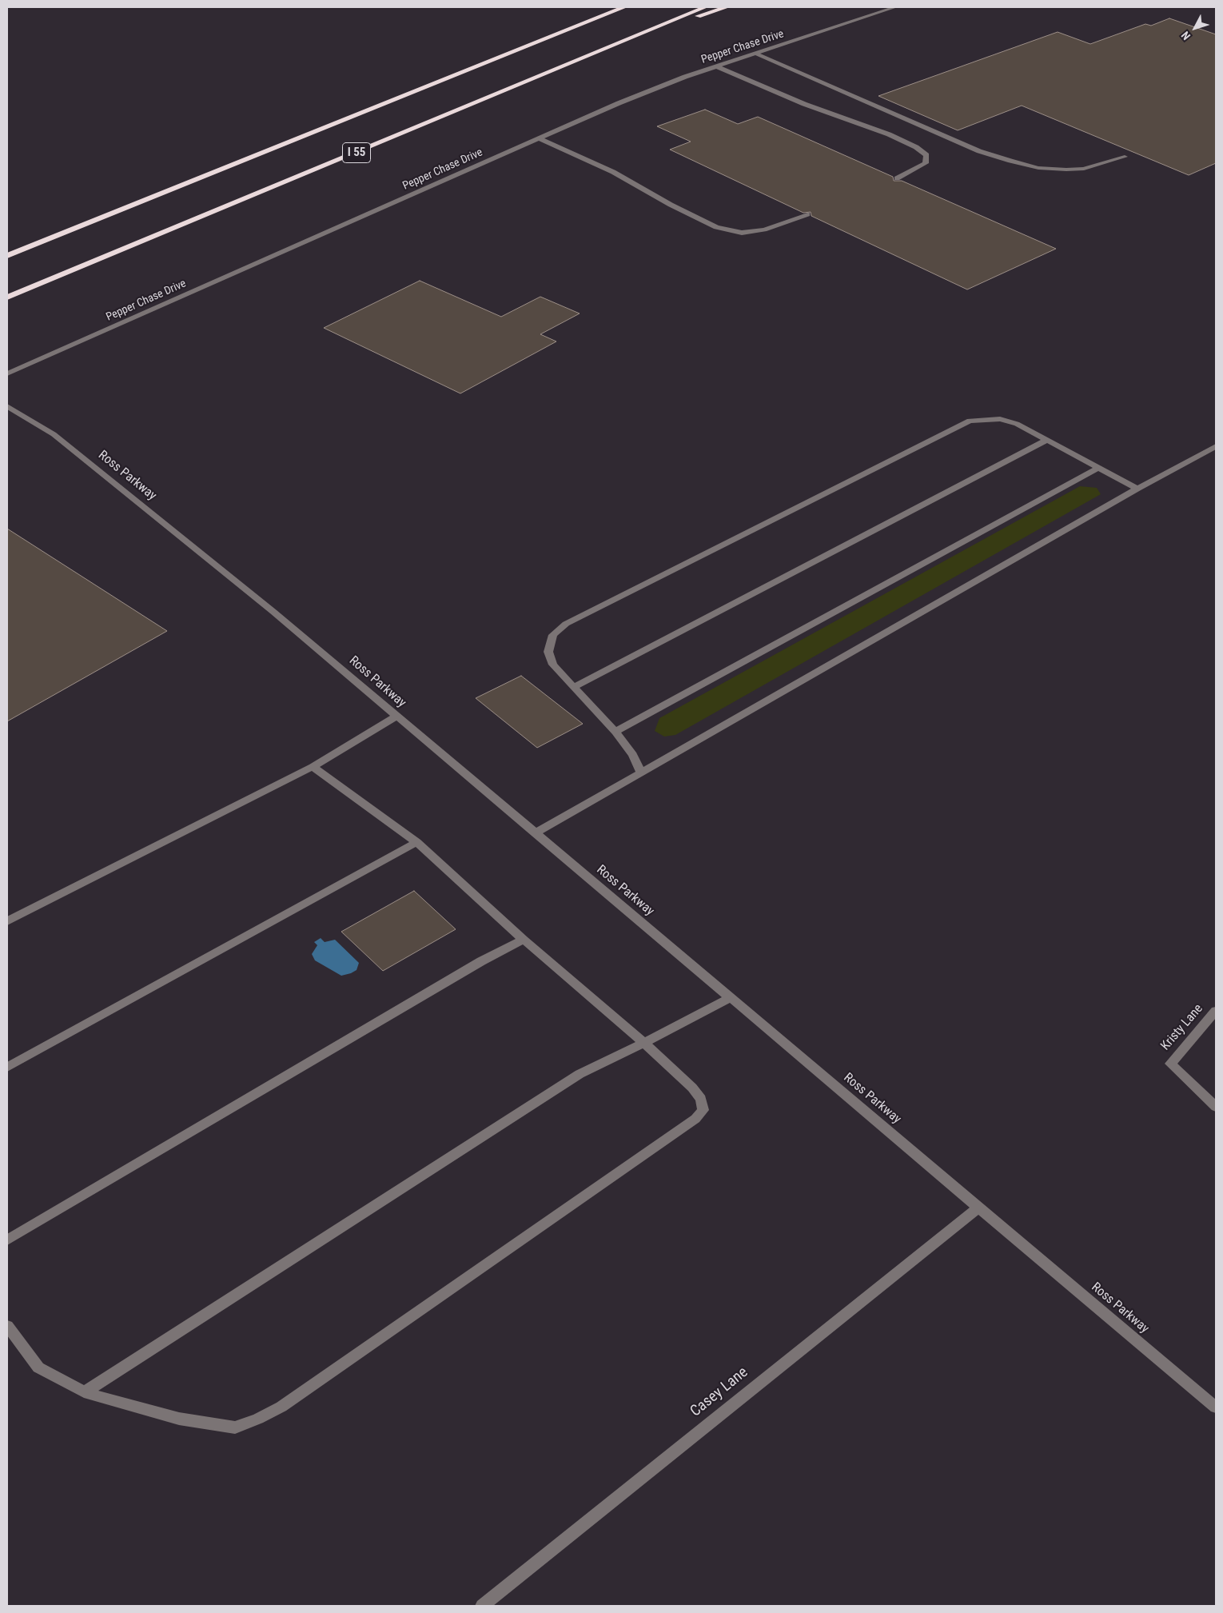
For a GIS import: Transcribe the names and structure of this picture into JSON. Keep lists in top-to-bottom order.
{
  "streets": {
    "highway": ["I 55"],
    "street": [
      "Pepper Chase Drive",
      "Ross Parkway",
      "Kristy Lane",
      "Casey Lane"
    ]
  },
  "crossings": [
    ["Ross Parkway", "Casey Lane"]
  ],
  "north": "bottom left"
}
